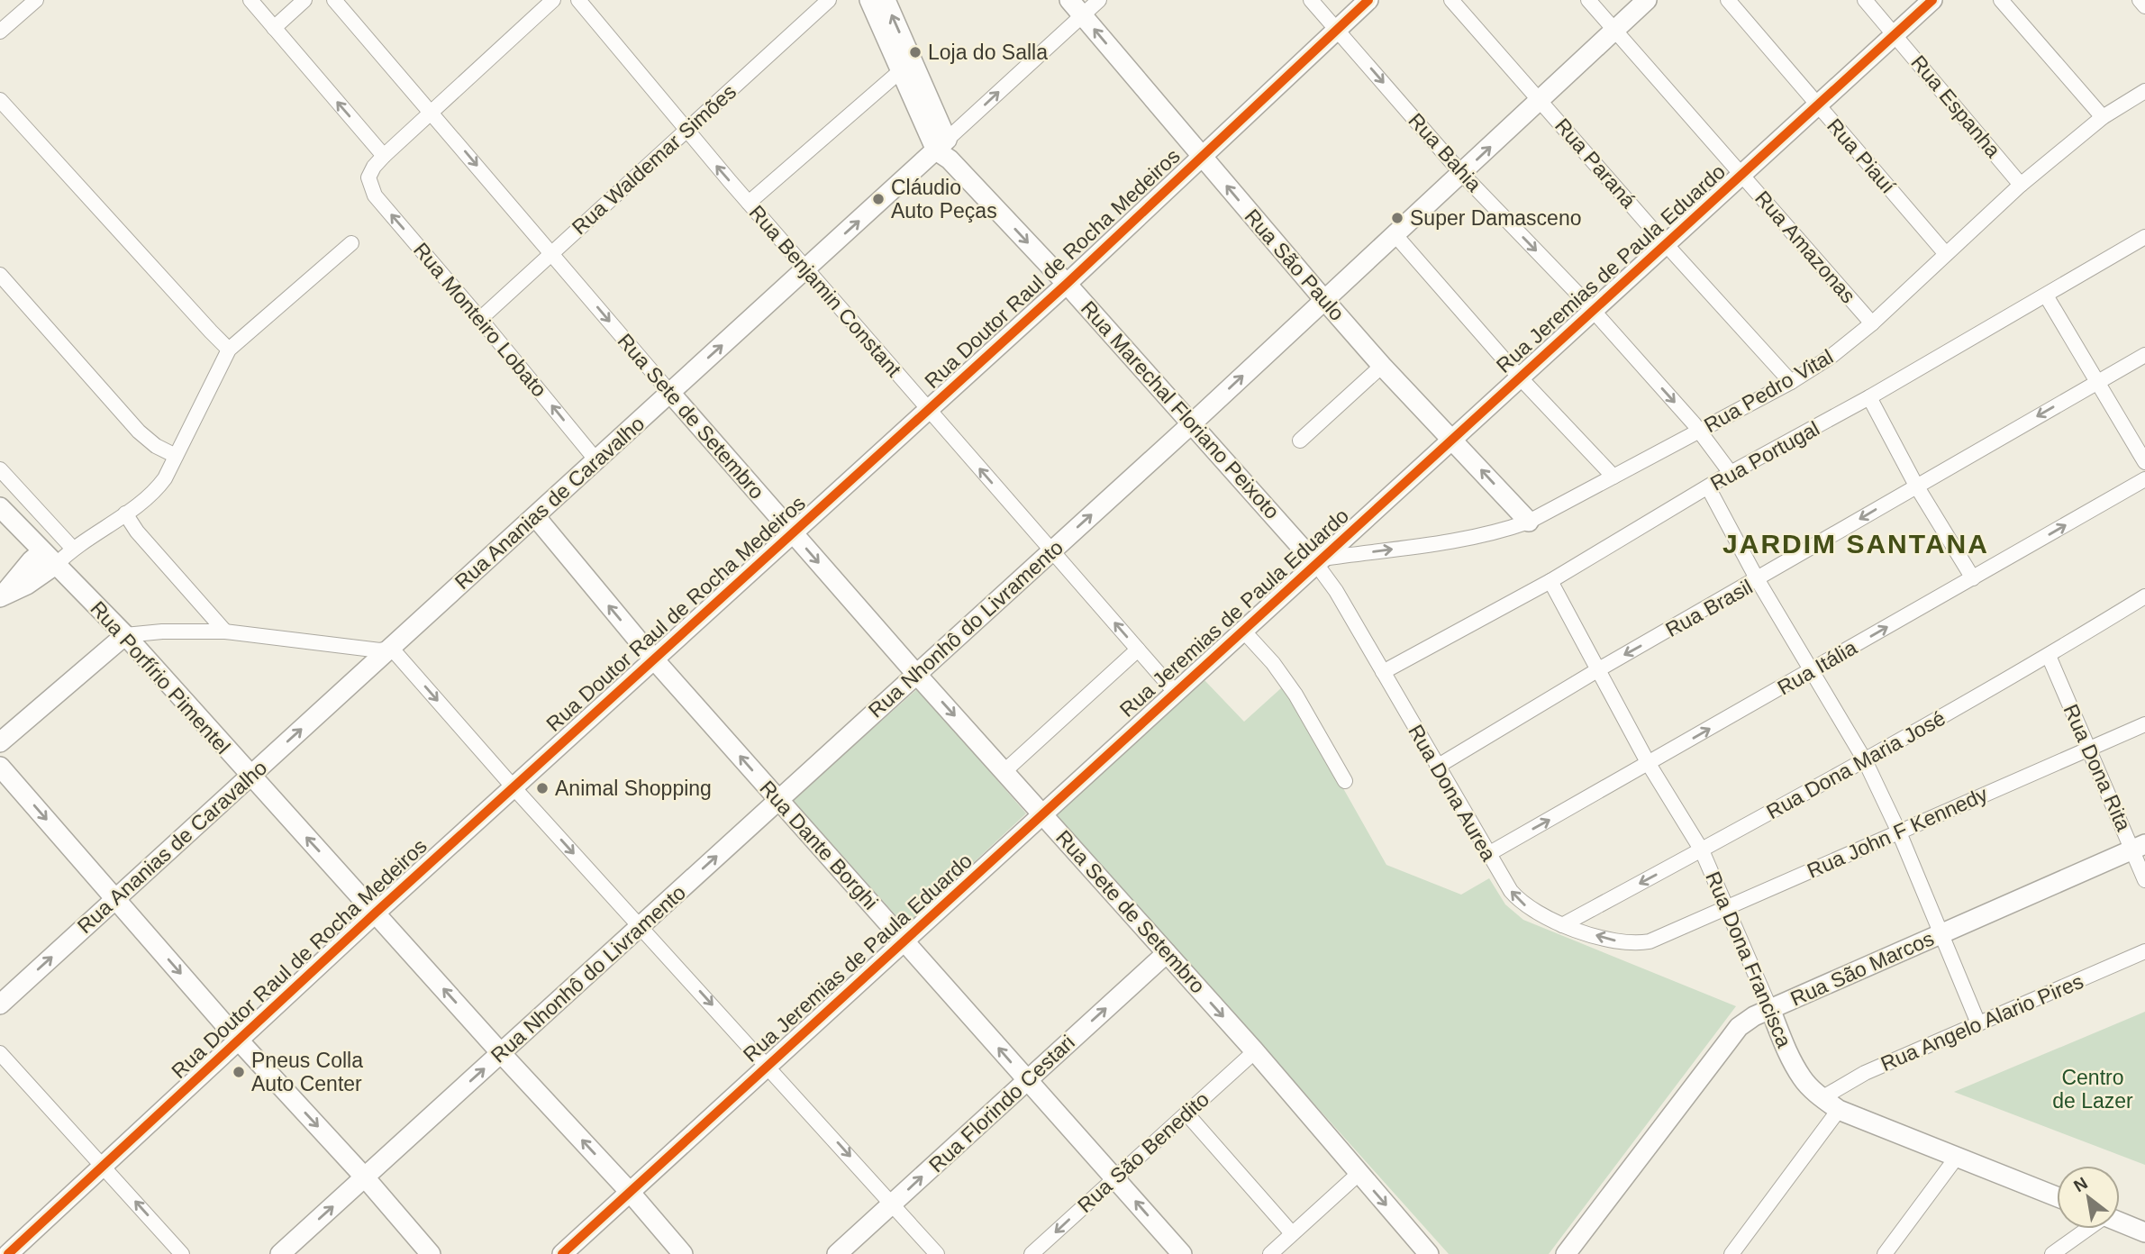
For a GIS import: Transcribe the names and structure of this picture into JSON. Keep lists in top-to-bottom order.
{
  "streets": {
    "street": [
      "Rua Espanha",
      "Rua Bahia",
      "Rua Piauí",
      "Rua Waldemar Simões",
      "Rua Paraná",
      "Rua Amazonas",
      "Rua São Paulo",
      "Rua Doutor Raul de Rocha Medeiros",
      "Rua Jeremias de Paula Eduardo",
      "Rua Benjamin Constant",
      "Rua Monteiro Lobato",
      "Rua Pedro Vital",
      "Rua Marechal Floriano Peixoto",
      "Rua Sete de Setembro",
      "Rua Portugal",
      "Rua Ananias de Caravalho",
      "Rua Brasil",
      "Rua Nhonhô do Livramento",
      "Rua Itália",
      "Rua Porfírio Pimentel",
      "Rua Dona Maria José",
      "Rua Dona Rita",
      "Rua Dona Aurea",
      "Rua John F Kennedy",
      "Rua Dante Borghi",
      "Rua Dona Francisca",
      "Rua São Marcos",
      "Rua Angelo Alario Pires",
      "Rua Florindo Cestari",
      "Rua São Benedito"
    ]
  },
  "crossings": [
    ["Rua Espanha", "Rua Jeremias de Paula Eduardo"],
    ["Rua Espanha", "Rua Pedro Vital"],
    ["Rua Bahia", "Rua Doutor Raul de Rocha Medeiros"],
    ["Rua Bahia", "Rua Jeremias de Paula Eduardo"],
    ["Rua Bahia", "Rua Pedro Vital"],
    ["Rua Bahia", "Rua Portugal"],
    ["Rua Bahia", "Rua Nhonhô do Livramento"],
    ["Rua Piauí", "Rua Jeremias de Paula Eduardo"],
    ["Rua Piauí", "Rua Pedro Vital"],
    ["Rua Waldemar Simões", "Rua Benjamin Constant"],
    ["Rua Waldemar Simões", "Rua Monteiro Lobato"],
    ["Rua Waldemar Simões", "Rua Sete de Setembro"],
    ["Rua Paraná", "Rua Jeremias de Paula Eduardo"],
    ["Rua Paraná", "Rua Pedro Vital"],
    ["Rua Paraná", "Rua Nhonhô do Livramento"],
    ["Rua Amazonas", "Rua Jeremias de Paula Eduardo"],
    ["Rua Amazonas", "Rua Pedro Vital"],
    ["Rua Amazonas", "Rua Nhonhô do Livramento"],
    ["Rua São Paulo", "Rua Doutor Raul de Rocha Medeiros"],
    ["Rua São Paulo", "Rua Jeremias de Paula Eduardo"],
    ["Rua São Paulo", "Rua Pedro Vital"],
    ["Rua São Paulo", "Rua Ananias de Caravalho"],
    ["Rua São Paulo", "Rua Nhonhô do Livramento"],
    ["Rua Doutor Raul de Rocha Medeiros", "Rua Benjamin Constant"],
    ["Rua Doutor Raul de Rocha Medeiros", "Rua Marechal Floriano Peixoto"],
    ["Rua Doutor Raul de Rocha Medeiros", "Rua Sete de Setembro"],
    ["Rua Doutor Raul de Rocha Medeiros", "Rua Porfírio Pimentel"],
    ["Rua Doutor Raul de Rocha Medeiros", "Rua Dante Borghi"],
    ["Rua Jeremias de Paula Eduardo", "Rua Benjamin Constant"],
    ["Rua Jeremias de Paula Eduardo", "Rua Pedro Vital"],
    ["Rua Jeremias de Paula Eduardo", "Rua Marechal Floriano Peixoto"],
    ["Rua Jeremias de Paula Eduardo", "Rua Sete de Setembro"],
    ["Rua Jeremias de Paula Eduardo", "Rua Porfírio Pimentel"],
    ["Rua Jeremias de Paula Eduardo", "Rua Dona Aurea"],
    ["Rua Jeremias de Paula Eduardo", "Rua Dante Borghi"],
    ["Rua Benjamin Constant", "Rua Ananias de Caravalho"],
    ["Rua Benjamin Constant", "Rua Nhonhô do Livramento"],
    ["Rua Monteiro Lobato", "Rua Ananias de Caravalho"],
    ["Rua Pedro Vital", "Rua Marechal Floriano Peixoto"],
    ["Rua Pedro Vital", "Rua Dona Aurea"],
    ["Rua Marechal Floriano Peixoto", "Rua Ananias de Caravalho"],
    ["Rua Marechal Floriano Peixoto", "Rua Nhonhô do Livramento"],
    ["Rua Marechal Floriano Peixoto", "Rua Dona Aurea"],
    ["Rua Sete de Setembro", "Rua Ananias de Caravalho"],
    ["Rua Sete de Setembro", "Rua Nhonhô do Livramento"],
    ["Rua Sete de Setembro", "Rua Florindo Cestari"],
    ["Rua Sete de Setembro", "Rua São Benedito"],
    ["Rua Portugal", "Rua Dona Aurea"],
    ["Rua Portugal", "Rua Dona Francisca"],
    ["Rua Ananias de Caravalho", "Rua Porfírio Pimentel"],
    ["Rua Ananias de Caravalho", "Rua Dante Borghi"],
    ["Rua Brasil", "Rua Dona Aurea"],
    ["Rua Brasil", "Rua Dona Francisca"],
    ["Rua Nhonhô do Livramento", "Rua Porfírio Pimentel"],
    ["Rua Nhonhô do Livramento", "Rua Dante Borghi"],
    ["Rua Itália", "Rua Dona Aurea"],
    ["Rua Itália", "Rua Dona Francisca"],
    ["Rua Dona Maria José", "Rua Dona Rita"],
    ["Rua Dona Maria José", "Rua Dona Aurea"],
    ["Rua Dona Maria José", "Rua Dona Francisca"],
    ["Rua Dona Rita", "Rua John F Kennedy"],
    ["Rua Dona Rita", "Rua São Marcos"],
    ["Rua Dona Aurea", "Rua John F Kennedy"],
    ["Rua John F Kennedy", "Rua Dona Francisca"],
    ["Rua Dante Borghi", "Rua Florindo Cestari"],
    ["Rua Dante Borghi", "Rua São Benedito"],
    ["Rua Dona Francisca", "Rua São Marcos"],
    ["Rua Dona Francisca", "Rua Angelo Alario Pires"]
  ],
  "one_way": [
    "Rua São Paulo",
    "Rua Benjamin Constant",
    "Rua Monteiro Lobato",
    "Rua Sete de Setembro",
    "Rua Ananias de Caravalho",
    "Rua Brasil",
    "Rua Nhonhô do Livramento",
    "Rua Itália",
    "Rua Porfírio Pimentel",
    "Rua Dante Borghi",
    "Rua Florindo Cestari",
    "Rua São Benedito"
  ],
  "districts": ["JARDIM SANTANA"],
  "parks": ["Centro de Lazer"],
  "places": [
    "Loja do Salla",
    "Cláudio Auto Peças",
    "Super Damasceno",
    "Animal Shopping",
    "Pneus Colla Auto Center"
  ],
  "north": "top left"
}
